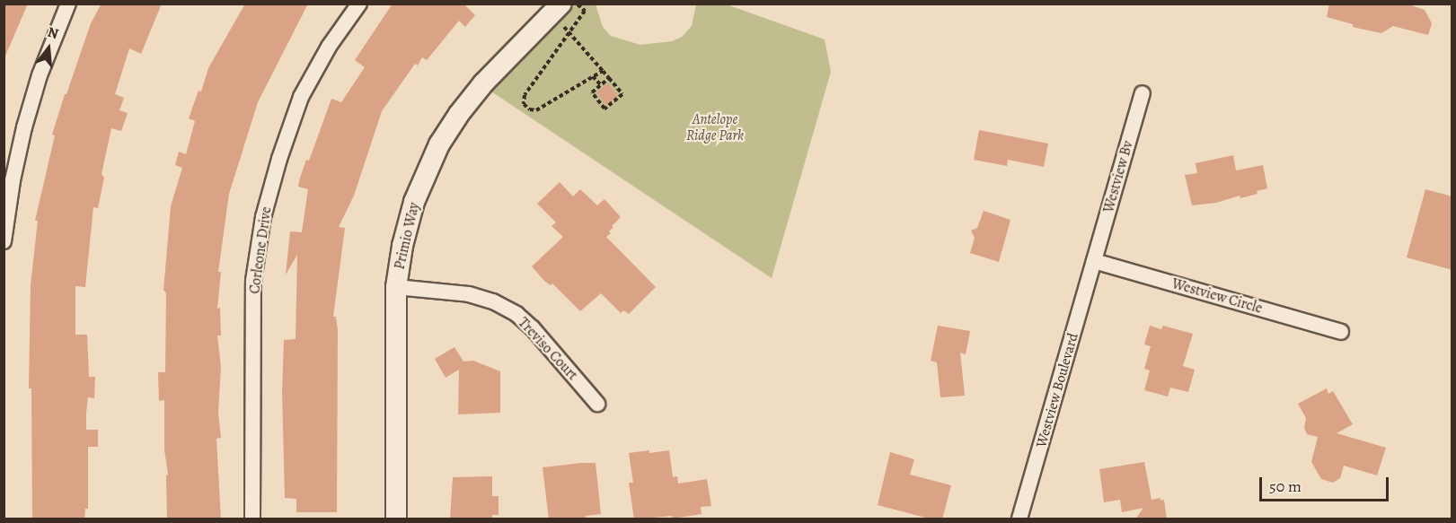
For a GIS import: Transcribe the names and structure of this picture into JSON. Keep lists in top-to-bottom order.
{
  "streets": {
    "street": [
      "Westview Bv",
      "Primio Way",
      "Corleone Drive",
      "Westview Circle",
      "Treviso Court",
      "Westview Boulevard"
    ]
  },
  "crossings": [
    ["Westview Bv", "Westview Circle"],
    ["Westview Bv", "Westview Boulevard"],
    ["Primio Way", "Treviso Court"],
    ["Westview Circle", "Westview Boulevard"]
  ],
  "parks": ["Antelope Ridge Park"],
  "scale_bar": "50 m",
  "north": "top"
}
